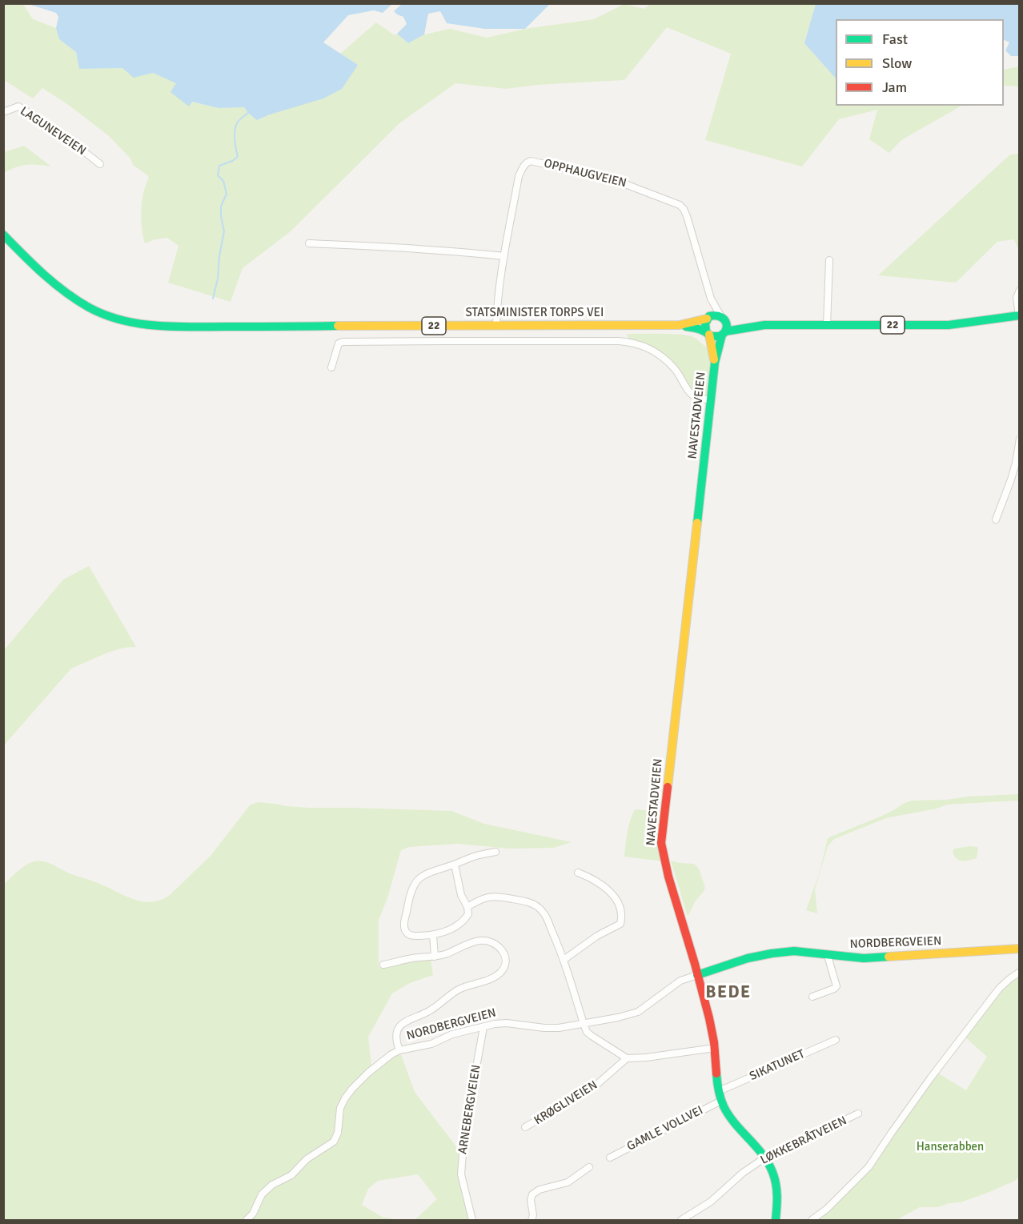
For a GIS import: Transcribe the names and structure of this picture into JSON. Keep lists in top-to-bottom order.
{
  "streets": {
    "main road": [
      "STATSMINISTER TORPS VEI",
      "22",
      "NAVESTADVEIEN",
      "NORDBERGVEIEN"
    ],
    "street": [
      "LAGUNEVEIEN",
      "OPPHAUGVEIEN",
      "SIKATUNET",
      "KRØGLIVEIEN",
      "ARNEBERGVEIEN",
      "GAMLE VOLLVEI",
      "LØKKEBRÅTVEIEN"
    ]
  },
  "crossings": [
    ["OPPHAUGVEIEN", "STATSMINISTER TORPS VEI"],
    ["STATSMINISTER TORPS VEI", "22"],
    ["STATSMINISTER TORPS VEI", "NAVESTADVEIEN"],
    ["22", "NAVESTADVEIEN"],
    ["NAVESTADVEIEN", "NORDBERGVEIEN"],
    ["NAVESTADVEIEN", "SIKATUNET"],
    ["NAVESTADVEIEN", "GAMLE VOLLVEI"],
    ["NAVESTADVEIEN", "LØKKEBRÅTVEIEN"],
    ["NORDBERGVEIEN", "ARNEBERGVEIEN"]
  ],
  "districts": ["BEDE"],
  "parks": ["Hanserabben"],
  "legend": ["Fast", "Slow", "Jam"]
}
